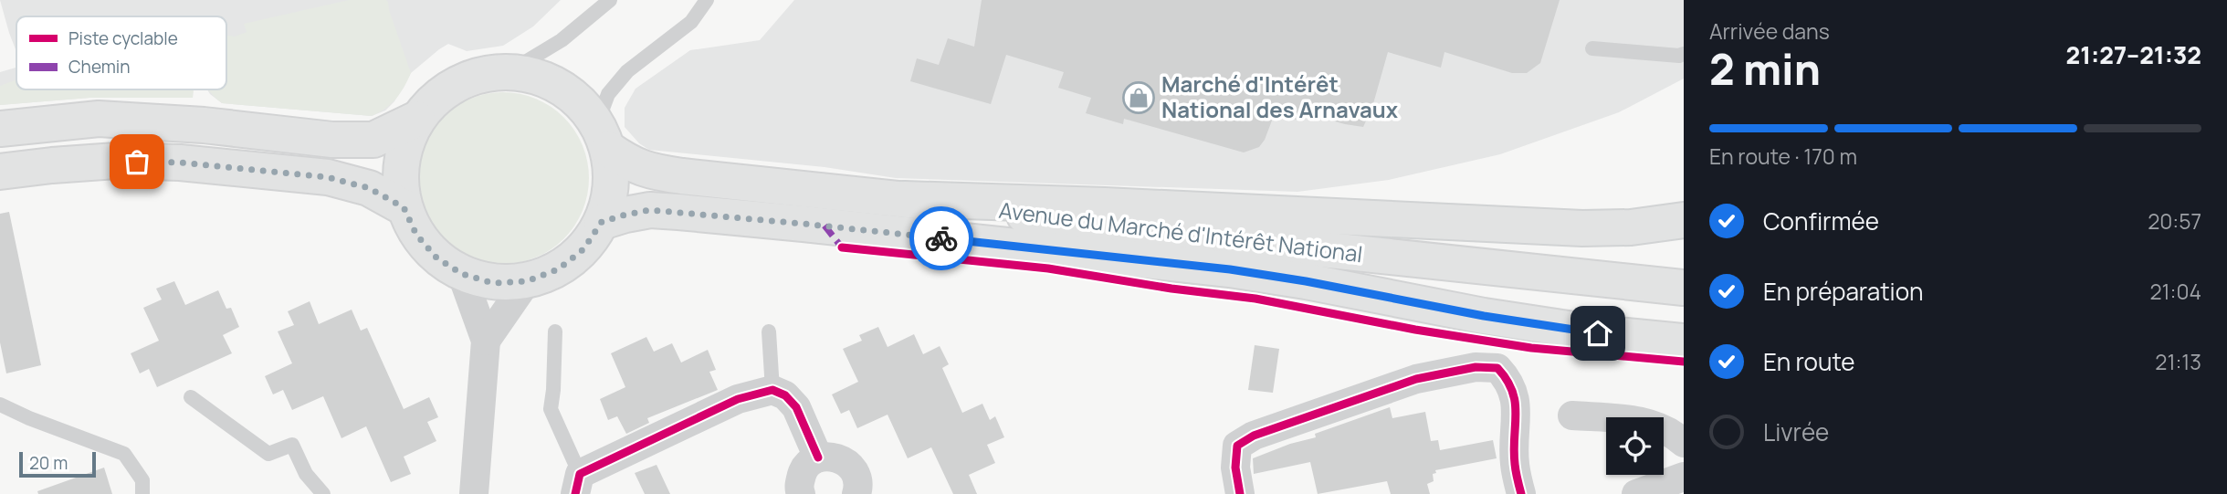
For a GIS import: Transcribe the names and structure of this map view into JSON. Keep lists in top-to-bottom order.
{
  "streets": {
    "main road": ["Avenue du Marché d'Intérêt National"]
  },
  "places": {
    "shop": ["Marché d'Intérêt National des Arnavaux"]
  },
  "legend": ["Piste cyclable", "Chemin"],
  "scale_bar": "20 m",
  "page": {
    "heading": ["2 min", "Arrivée dans", "21:27–21:32"],
    "bar": "En route · 170 m",
    "list": [
      ["Confirmée", "20:57"],
      ["En préparation", "21:04"],
      ["En route", "21:13"],
      "Livrée"
    ],
    "scale": "20 m"
  }
}
